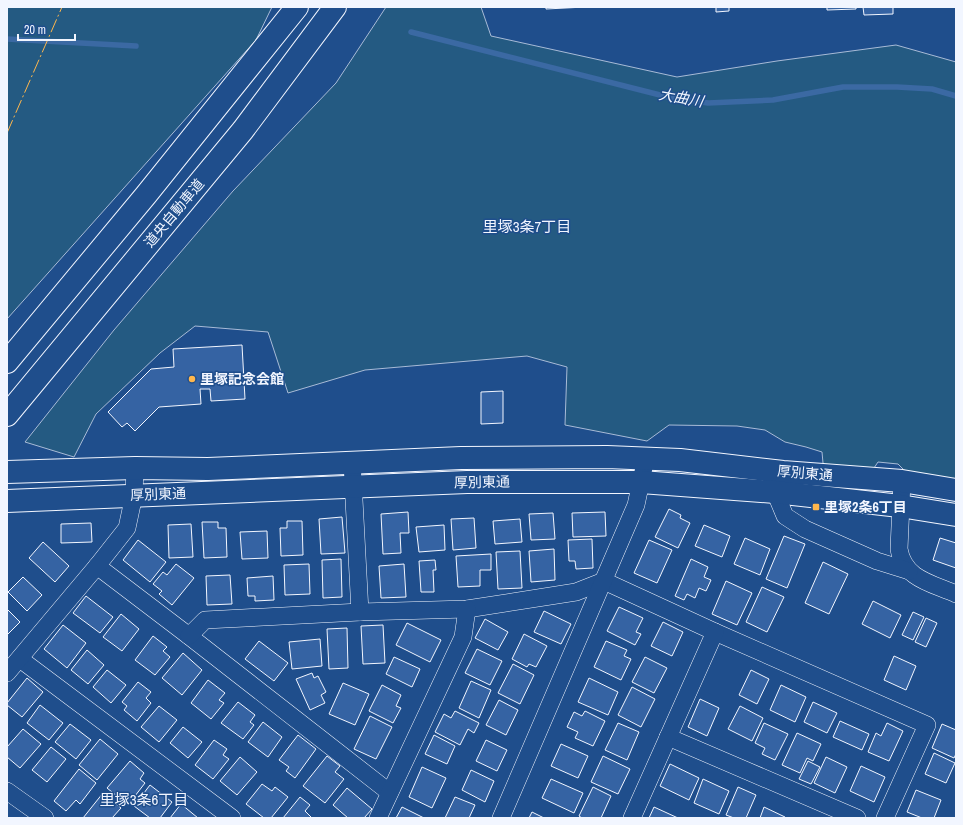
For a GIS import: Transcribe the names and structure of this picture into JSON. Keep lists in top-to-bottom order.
{
  "streets": {
    "main road": ["道央自動車道", "厚別東通"]
  },
  "districts": ["里塚3条7丁目", "里塚3条6丁目"],
  "water": ["大曲川"],
  "places": {
    "other": ["里塚記念会館"],
    "transit": ["里塚2条6丁目"]
  },
  "scale_bar": "20 m"
}
